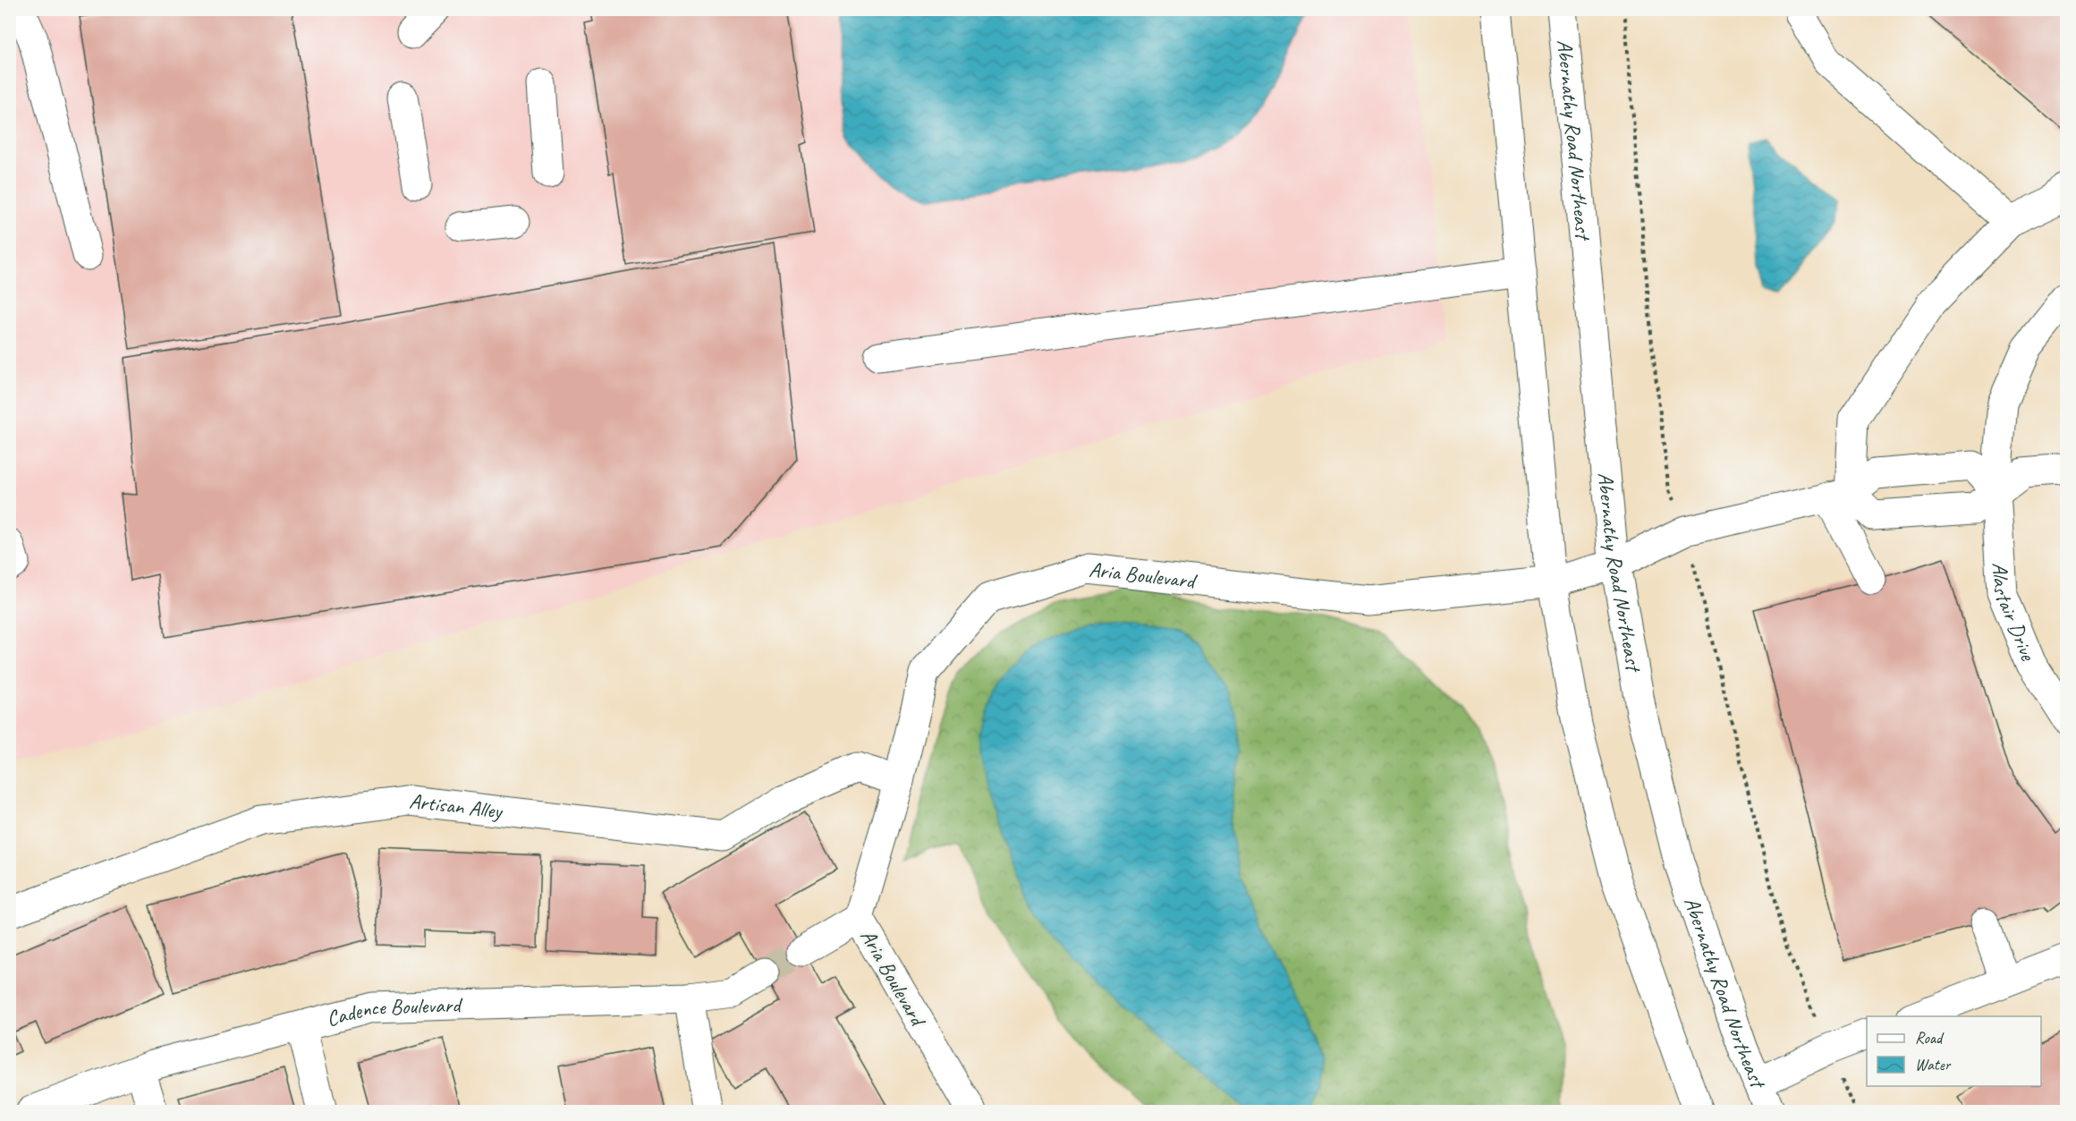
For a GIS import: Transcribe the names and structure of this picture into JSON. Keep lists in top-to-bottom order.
{
  "streets": {
    "street": [
      "Abernathy Road Northeast",
      "Aria Boulevard",
      "Alastair Drive",
      "Artisan Alley",
      "Cadence Boulevard"
    ]
  },
  "crossings": [
    ["Abernathy Road Northeast", "Aria Boulevard"],
    ["Aria Boulevard", "Artisan Alley"]
  ],
  "legend": ["Road", "Water"]
}
